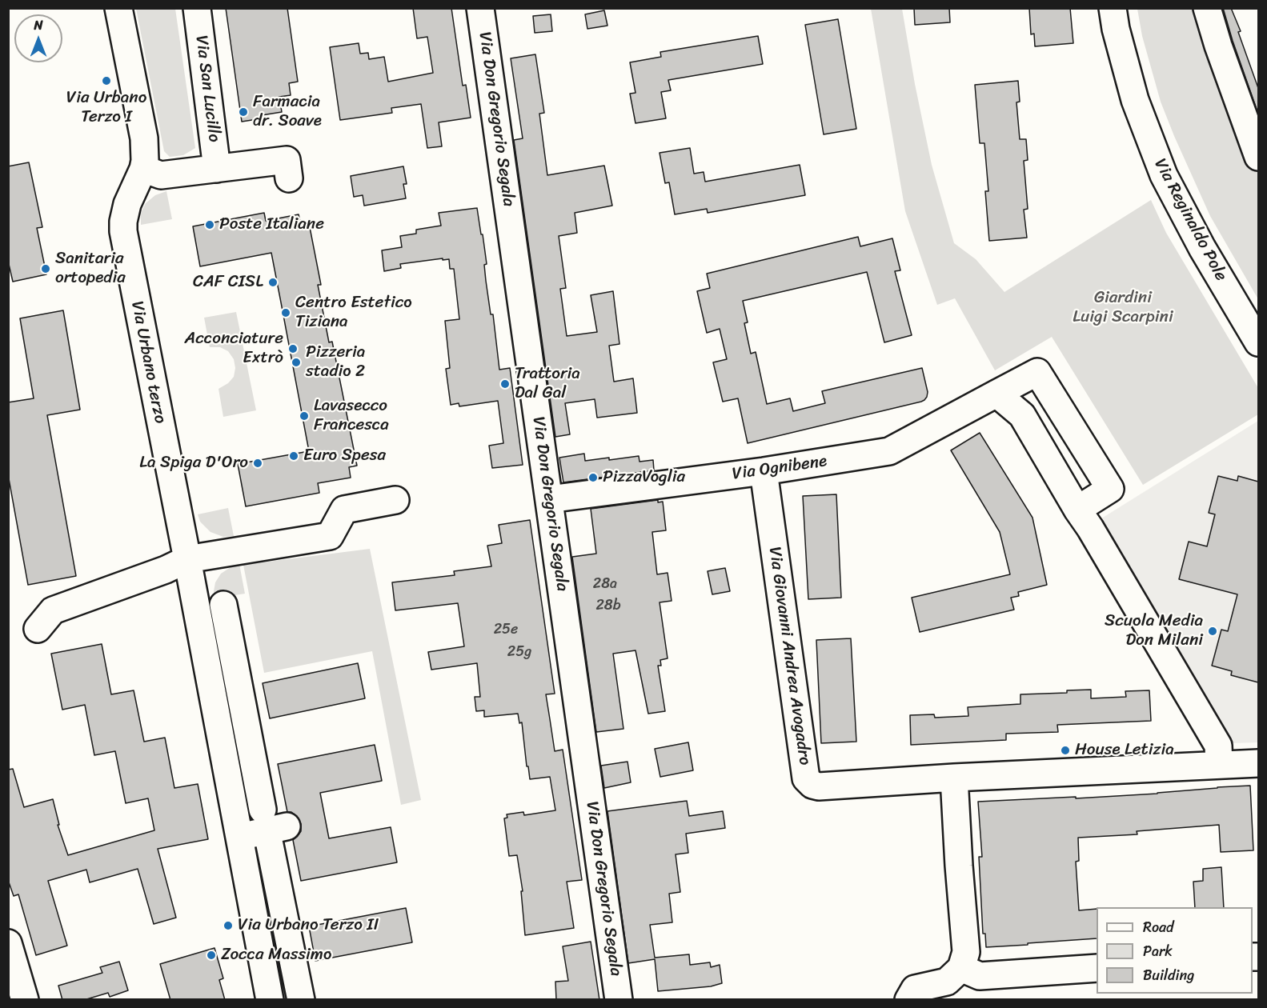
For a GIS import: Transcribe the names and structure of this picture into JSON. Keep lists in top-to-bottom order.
{
  "streets": {
    "street": [
      "Via San Lucillo",
      "Via Don Gregorio Segala",
      "Via Reginaldo Pole",
      "Via Urbano terzo",
      "Via Ognibene",
      "Via Giovanni Andrea Avogadro"
    ]
  },
  "crossings": [
    ["Via Don Gregorio Segala", "Via Ognibene"],
    ["Via Ognibene", "Via Giovanni Andrea Avogadro"]
  ],
  "parks": ["Giardini Luigi Scarpini"],
  "places": [
    "Via Urbano Terzo I",
    "Farmacia dr. Soave",
    "Poste Italiane",
    "Sanitaria ortopedia",
    "CAF CISL",
    "Centro Estetico Tiziana",
    "Acconciature Extrò",
    "Pizzeria stadio 2",
    "Trattoria Dal Gal",
    "Lavasecco Francesca",
    "Euro Spesa",
    "La Spiga D'Oro",
    "PizzaVoglia",
    "Scuola Media Don Milani",
    "House Letizia",
    "Via Urbano Terzo II",
    "Zocca Massimo"
  ],
  "house_numbers": [
    "28a",
    "28b",
    "25e",
    "25g"
  ],
  "legend": ["Road", "Park", "Building"],
  "north": "top"
}
